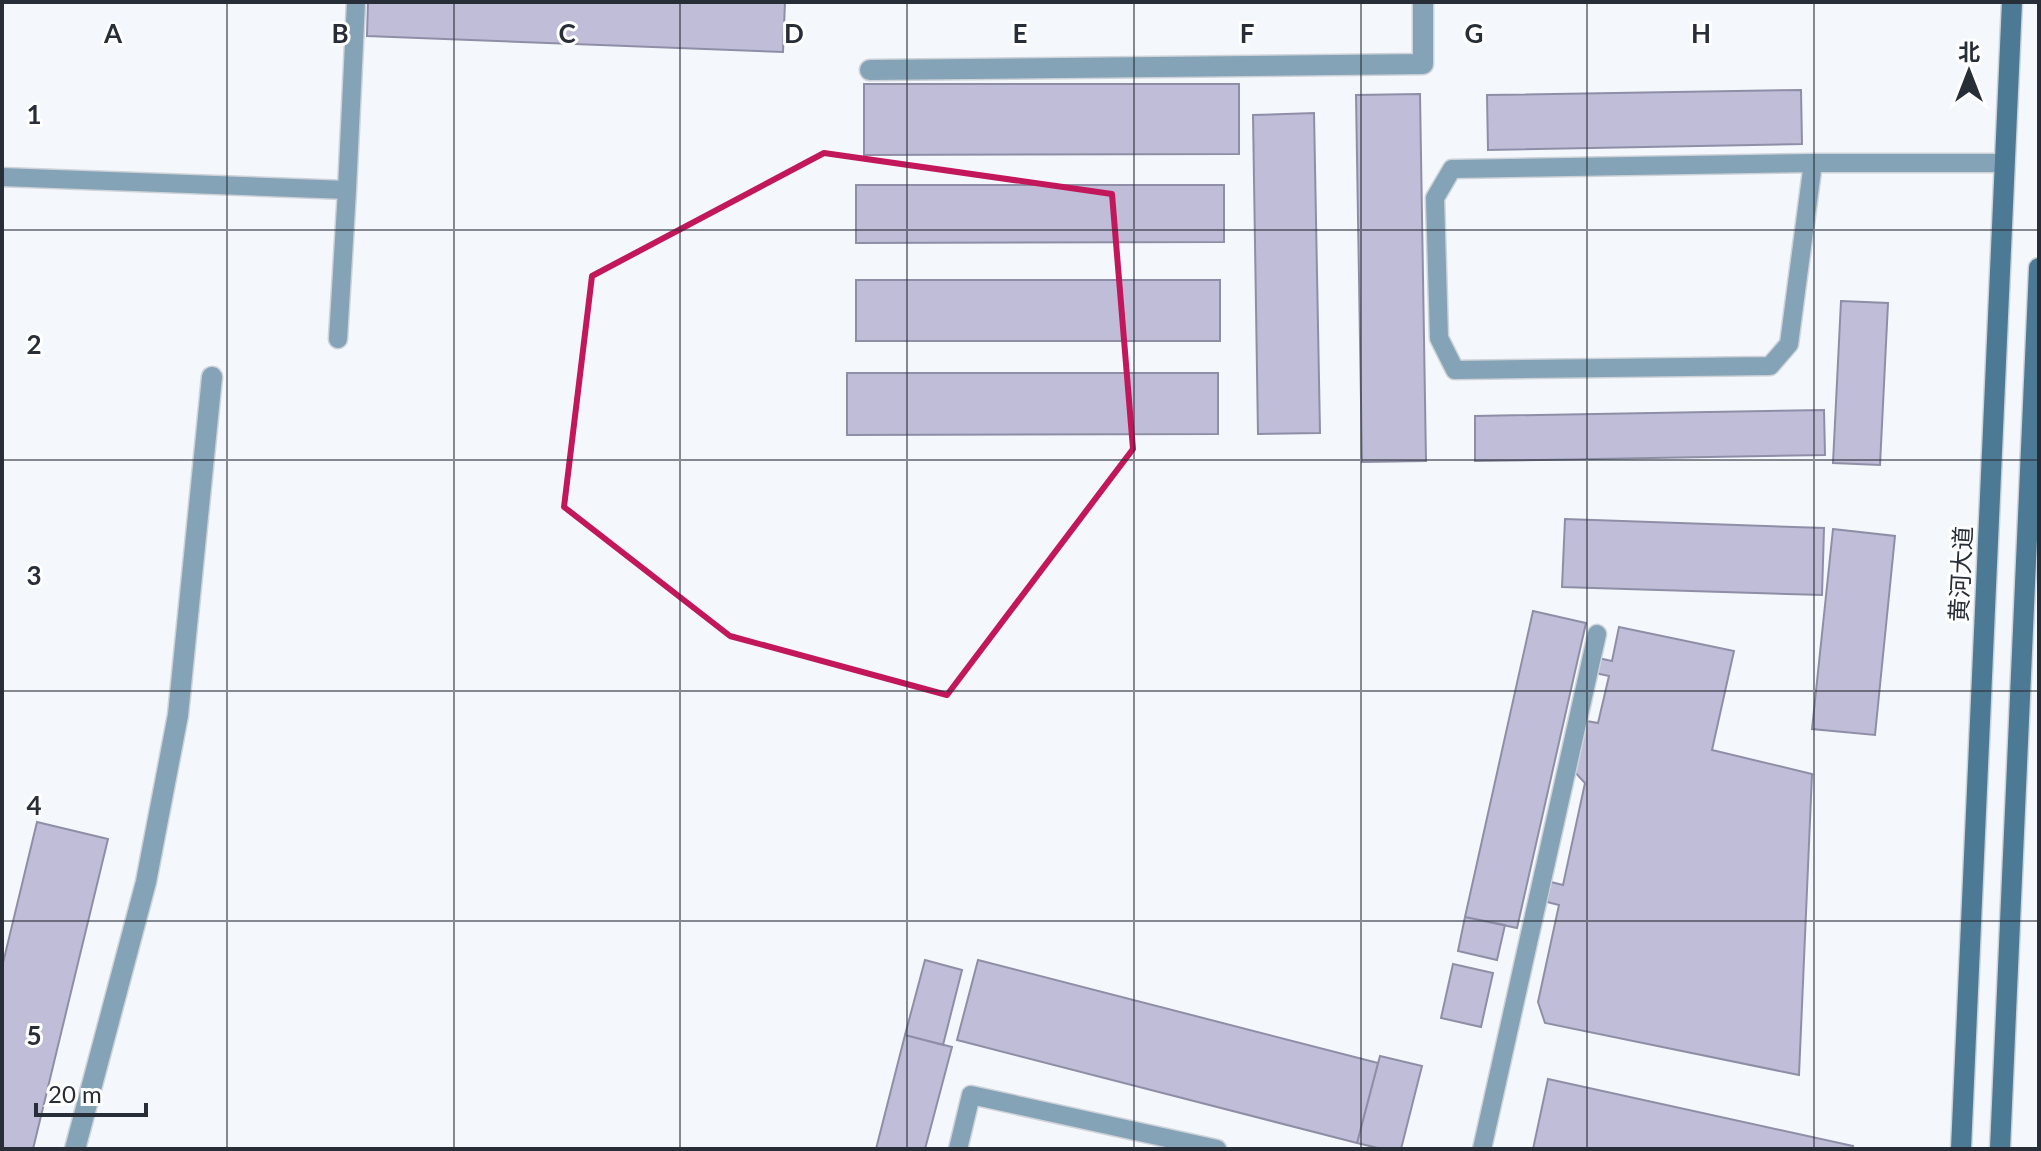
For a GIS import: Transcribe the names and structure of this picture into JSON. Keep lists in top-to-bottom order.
{
  "streets": {
    "main road": ["黄河大道"]
  },
  "scale_bar": "20 m",
  "north": "top",
  "grid": {
    "columns": [
      "A",
      "B",
      "C",
      "D",
      "E",
      "F",
      "G",
      "H"
    ],
    "rows": [
      "1",
      "2",
      "3",
      "4",
      "5"
    ]
  }
}
